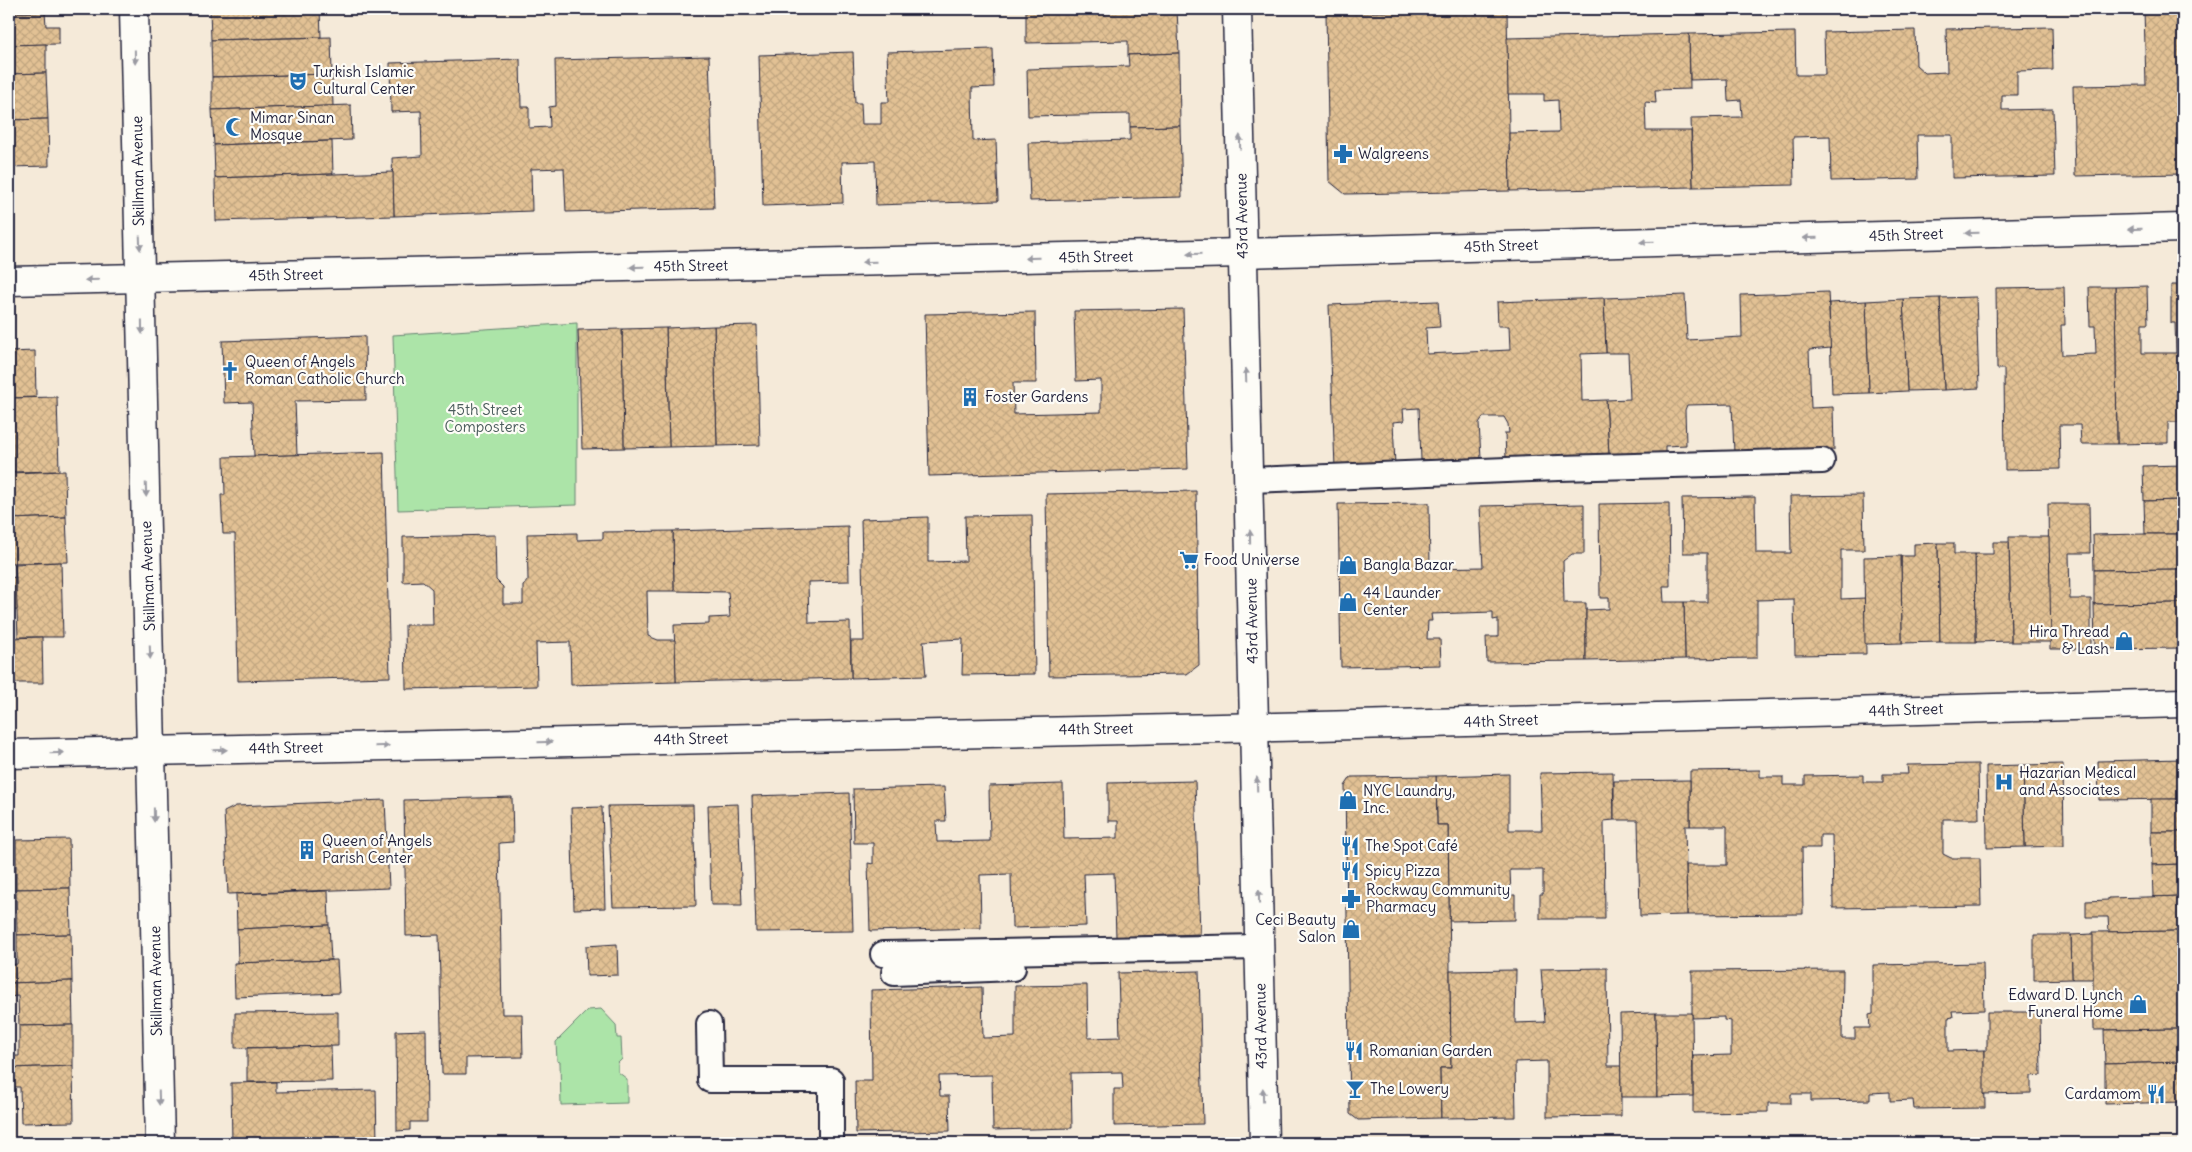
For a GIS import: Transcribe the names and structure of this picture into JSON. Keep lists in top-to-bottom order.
{
  "streets": {
    "street": [
      "Skillman Avenue",
      "43rd Avenue",
      "45th Street",
      "44th Street"
    ]
  },
  "crossings": [
    ["Skillman Avenue", "45th Street"],
    ["Skillman Avenue", "44th Street"],
    ["43rd Avenue", "45th Street"],
    ["43rd Avenue", "44th Street"]
  ],
  "one_way": [
    "Skillman Avenue",
    "43rd Avenue",
    "45th Street",
    "44th Street"
  ],
  "parks": ["45th Street Composters"],
  "places": {
    "theatre": ["Turkish Islamic Cultural Center"],
    "mosque": ["Mimar Sinan Mosque"],
    "pharmacy": ["Walgreens", "Rockway Community Pharmacy"],
    "church": ["Queen of Angels Roman Catholic Church"],
    "building": ["Foster Gardens", "Queen of Angels Parish Center"],
    "supermarket": ["Food Universe"],
    "shop": [
      "Bangla Bazar",
      "44 Launder Center",
      "Hira Thread & Lash",
      "NYC Laundry, Inc.",
      "Ceci Beauty Salon",
      "Edward D. Lynch Funeral Home"
    ],
    "hospital": ["Hazarian Medical and Associates"],
    "restaurant": [
      "The Spot Café",
      "Spicy Pizza",
      "Romanian Garden",
      "Cardamom"
    ],
    "bar": ["The Lowery"]
  }
}
